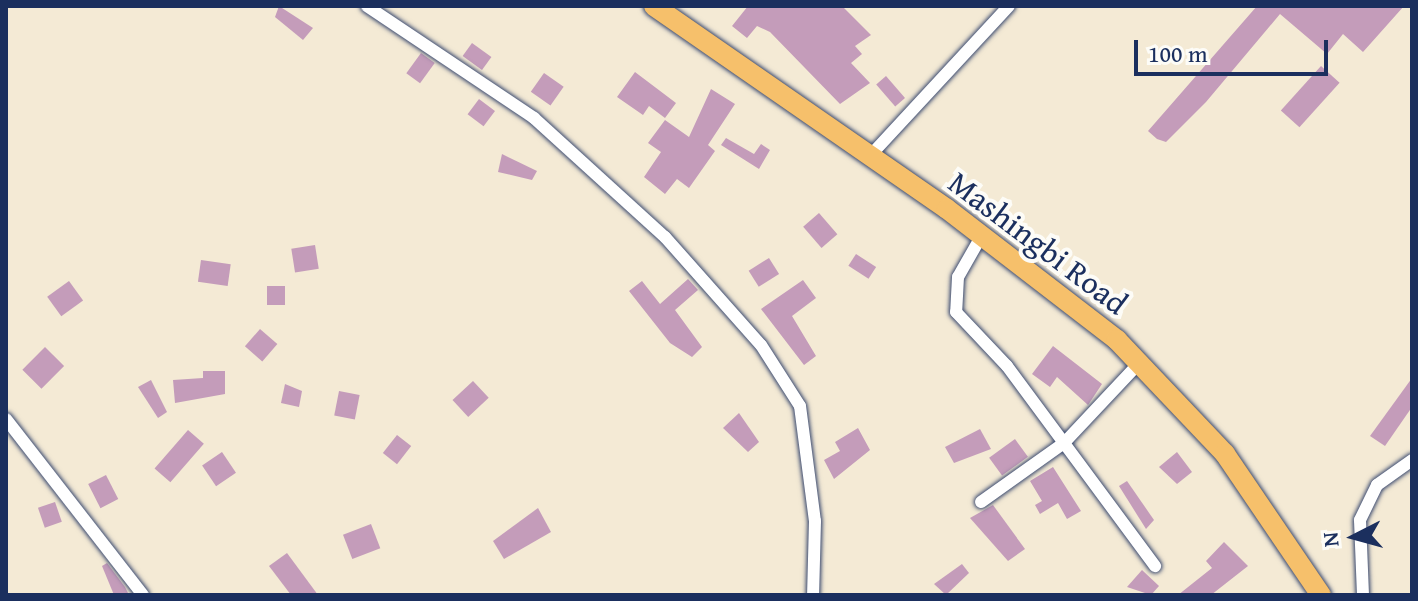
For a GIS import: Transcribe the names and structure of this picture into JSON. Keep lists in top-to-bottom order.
{
  "streets": {
    "main road": ["Mashingbi Road"]
  },
  "scale_bar": "100 m",
  "north": "left"
}
